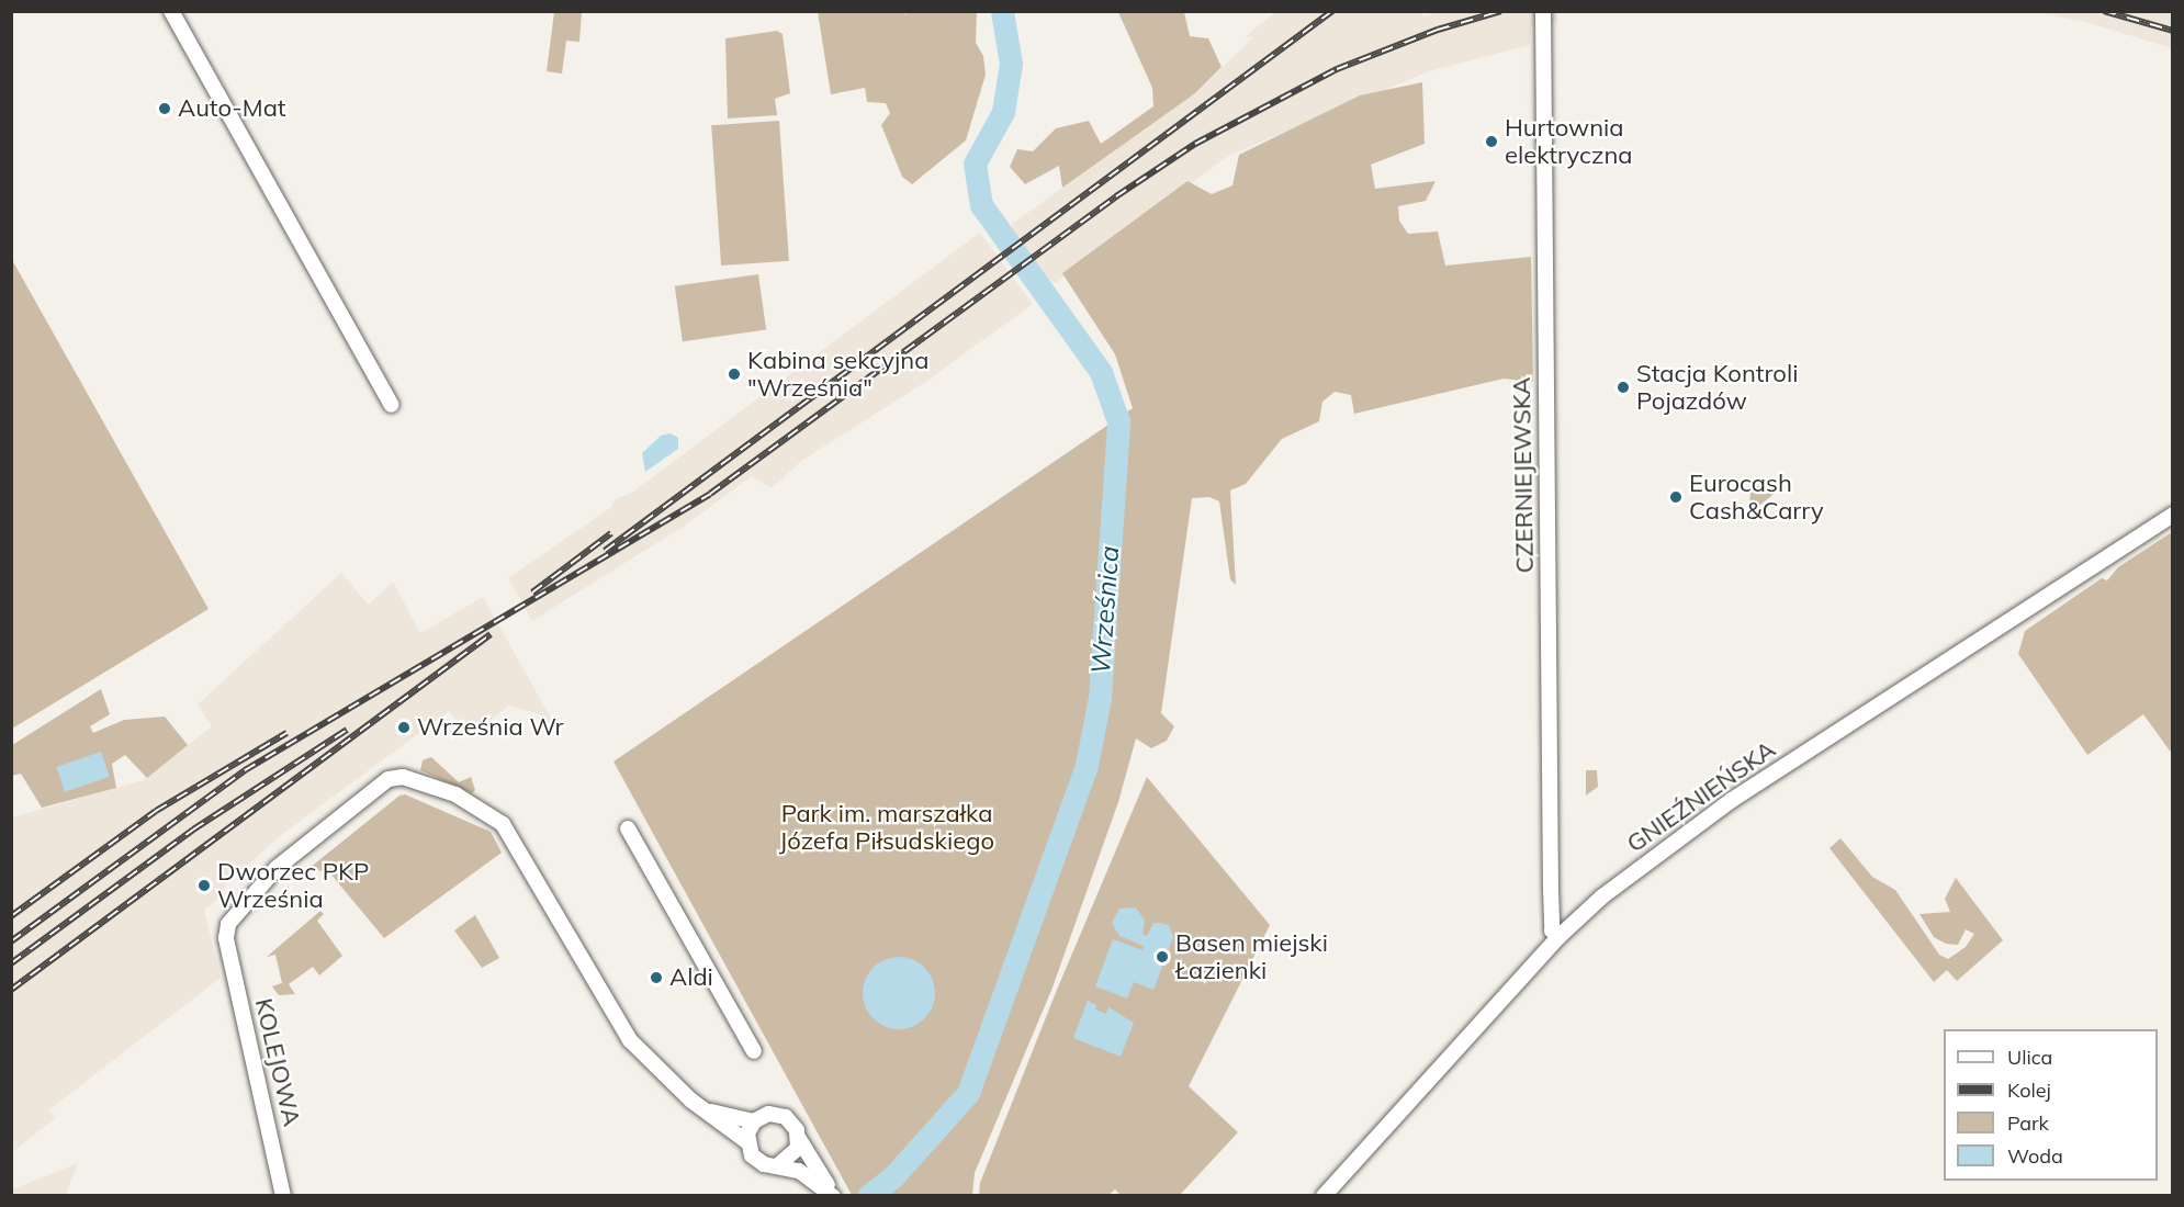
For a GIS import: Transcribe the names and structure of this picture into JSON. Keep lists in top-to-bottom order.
{
  "streets": {
    "street": ["CZERNIEJEWSKA", "GNIEŹNIEŃSKA", "KOLEJOWA"]
  },
  "crossings": [
    ["CZERNIEJEWSKA", "GNIEŹNIEŃSKA"]
  ],
  "water": ["Wrześnica"],
  "parks": ["Park im. marszałka Józefa Piłsudskiego"],
  "places": [
    "Auto-Mat",
    "Hurtownia elektryczna",
    "Kabina sekcyjna \"Września\"",
    "Stacja Kontroli Pojazdów",
    "Eurocash Cash&Carry",
    "Września Wr",
    "Dworzec PKP Września",
    "Basen miejski Łazienki",
    "Aldi"
  ],
  "legend": [
    "Ulica",
    "Kolej",
    "Park",
    "Woda"
  ]
}
